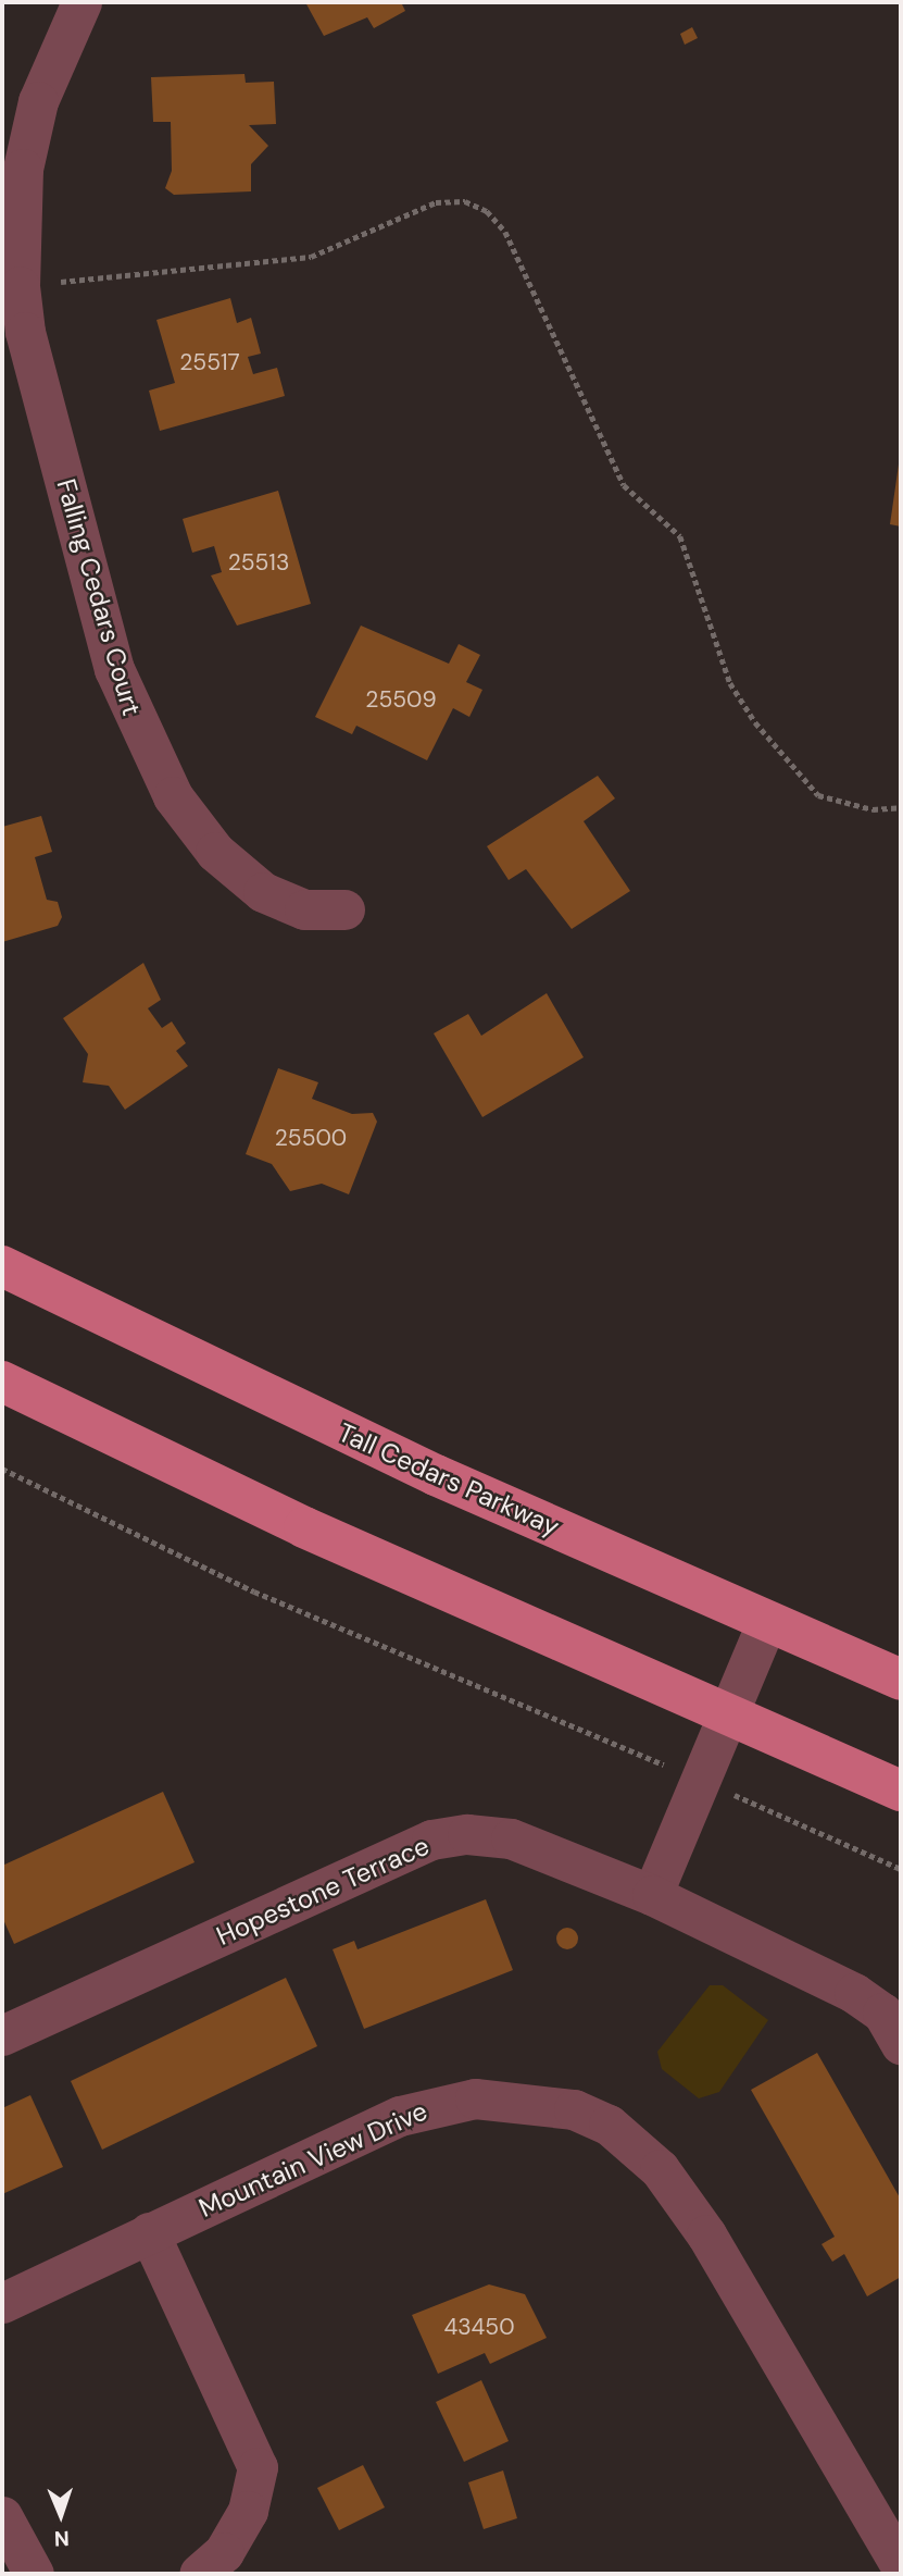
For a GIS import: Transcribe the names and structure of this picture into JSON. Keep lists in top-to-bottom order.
{
  "streets": {
    "main road": ["Tall Cedars Parkway"],
    "street": ["Falling Cedars Court", "Hopestone Terrace", "Mountain View Drive"]
  },
  "house_numbers": [
    "25517",
    "25513",
    "25509",
    "25500",
    "43450"
  ],
  "north": "bottom"
}
